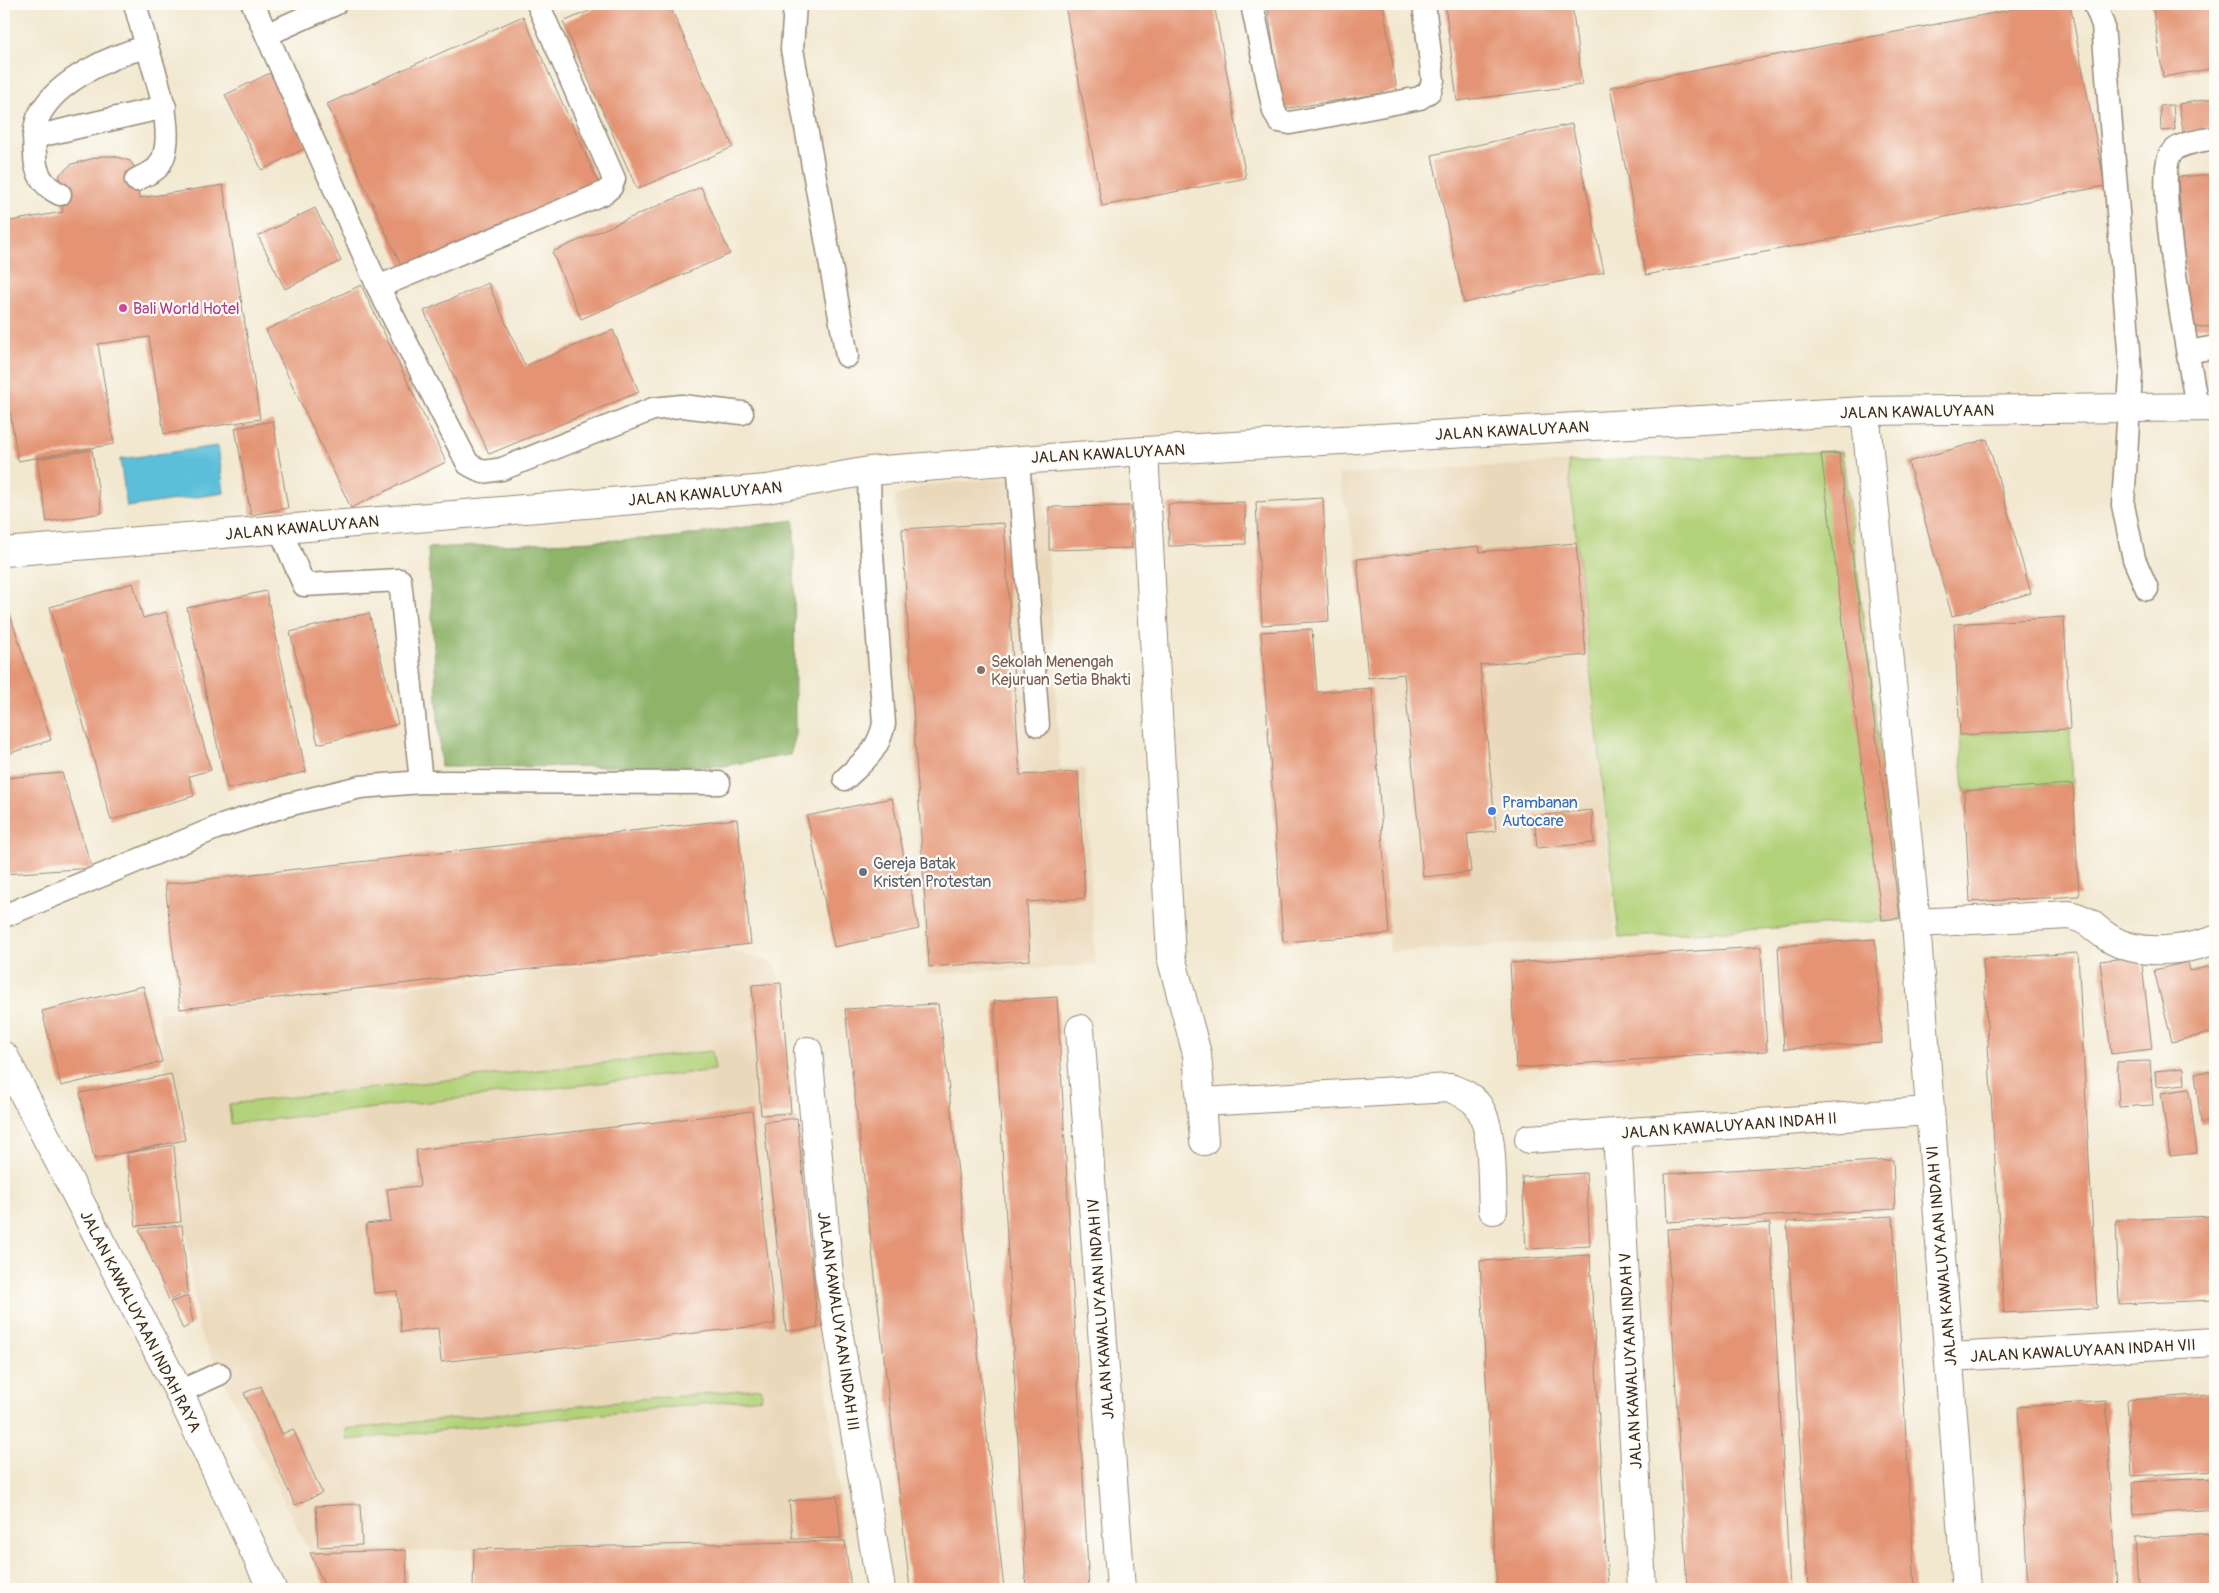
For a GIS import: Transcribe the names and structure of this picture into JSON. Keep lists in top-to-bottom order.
{
  "streets": {
    "street": [
      "JALAN KAWALUYAAN",
      "JALAN KAWALUYAAN INDAH II",
      "JALAN KAWALUYAAN INDAH VI",
      "JALAN KAWALUYAAN INDAH IV",
      "JALAN KAWALUYAAN INDAH RAYA",
      "JALAN KAWALUYAAN INDAH III",
      "JALAN KAWALUYAAN INDAH VII",
      "JALAN KAWALUYAAN INDAH V"
    ]
  },
  "crossings": [
    ["JALAN KAWALUYAAN", "JALAN KAWALUYAAN INDAH VI"],
    ["JALAN KAWALUYAAN INDAH II", "JALAN KAWALUYAAN INDAH VI"],
    ["JALAN KAWALUYAAN INDAH II", "JALAN KAWALUYAAN INDAH V"],
    ["JALAN KAWALUYAAN INDAH VI", "JALAN KAWALUYAAN INDAH VII"]
  ],
  "places": [
    "Bali World Hotel",
    "Sekolah Menengah Kejuruan Setia Bhakti",
    "Prambanan Autocare",
    "Gereja Batak Kristen Protestan"
  ]
}
